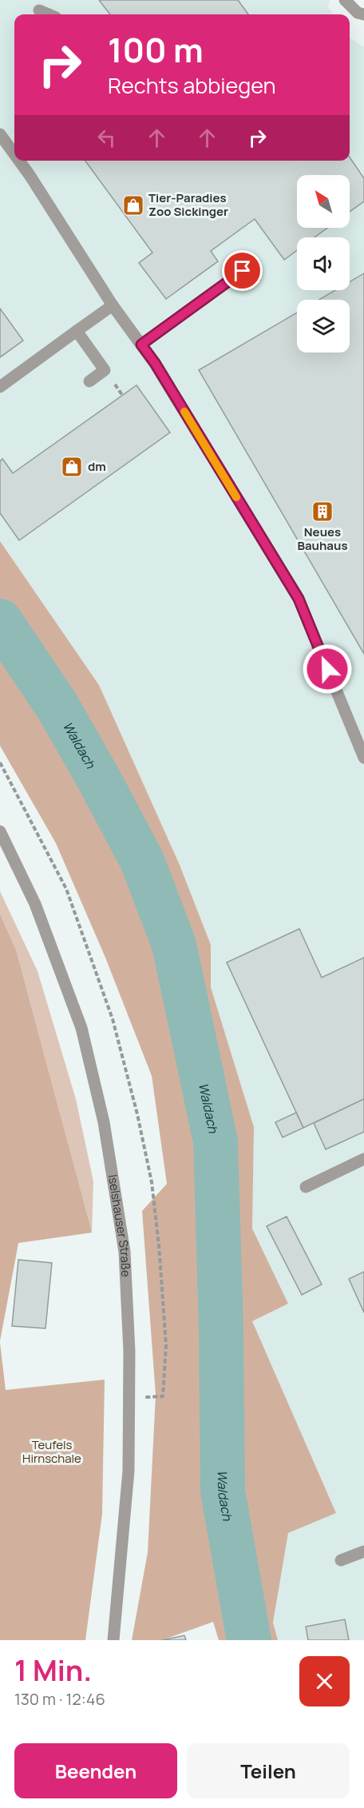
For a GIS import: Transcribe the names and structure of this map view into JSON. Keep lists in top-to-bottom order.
{
  "streets": {
    "street": ["Iselshauser Straße"]
  },
  "water": ["Waldach"],
  "parks": ["Teufels Hirnschale"],
  "places": {
    "shop": ["Tier-Paradies Zoo Sickinger", "dm"],
    "building": ["Neues Bauhaus"]
  },
  "north": "top left",
  "page": {
    "turn": ["100 m", "Rechts abbiegen"],
    "heading": ["1 Min.", "130 m · 12:46"],
    "buttons": ["Beenden", "Teilen"]
  }
}
